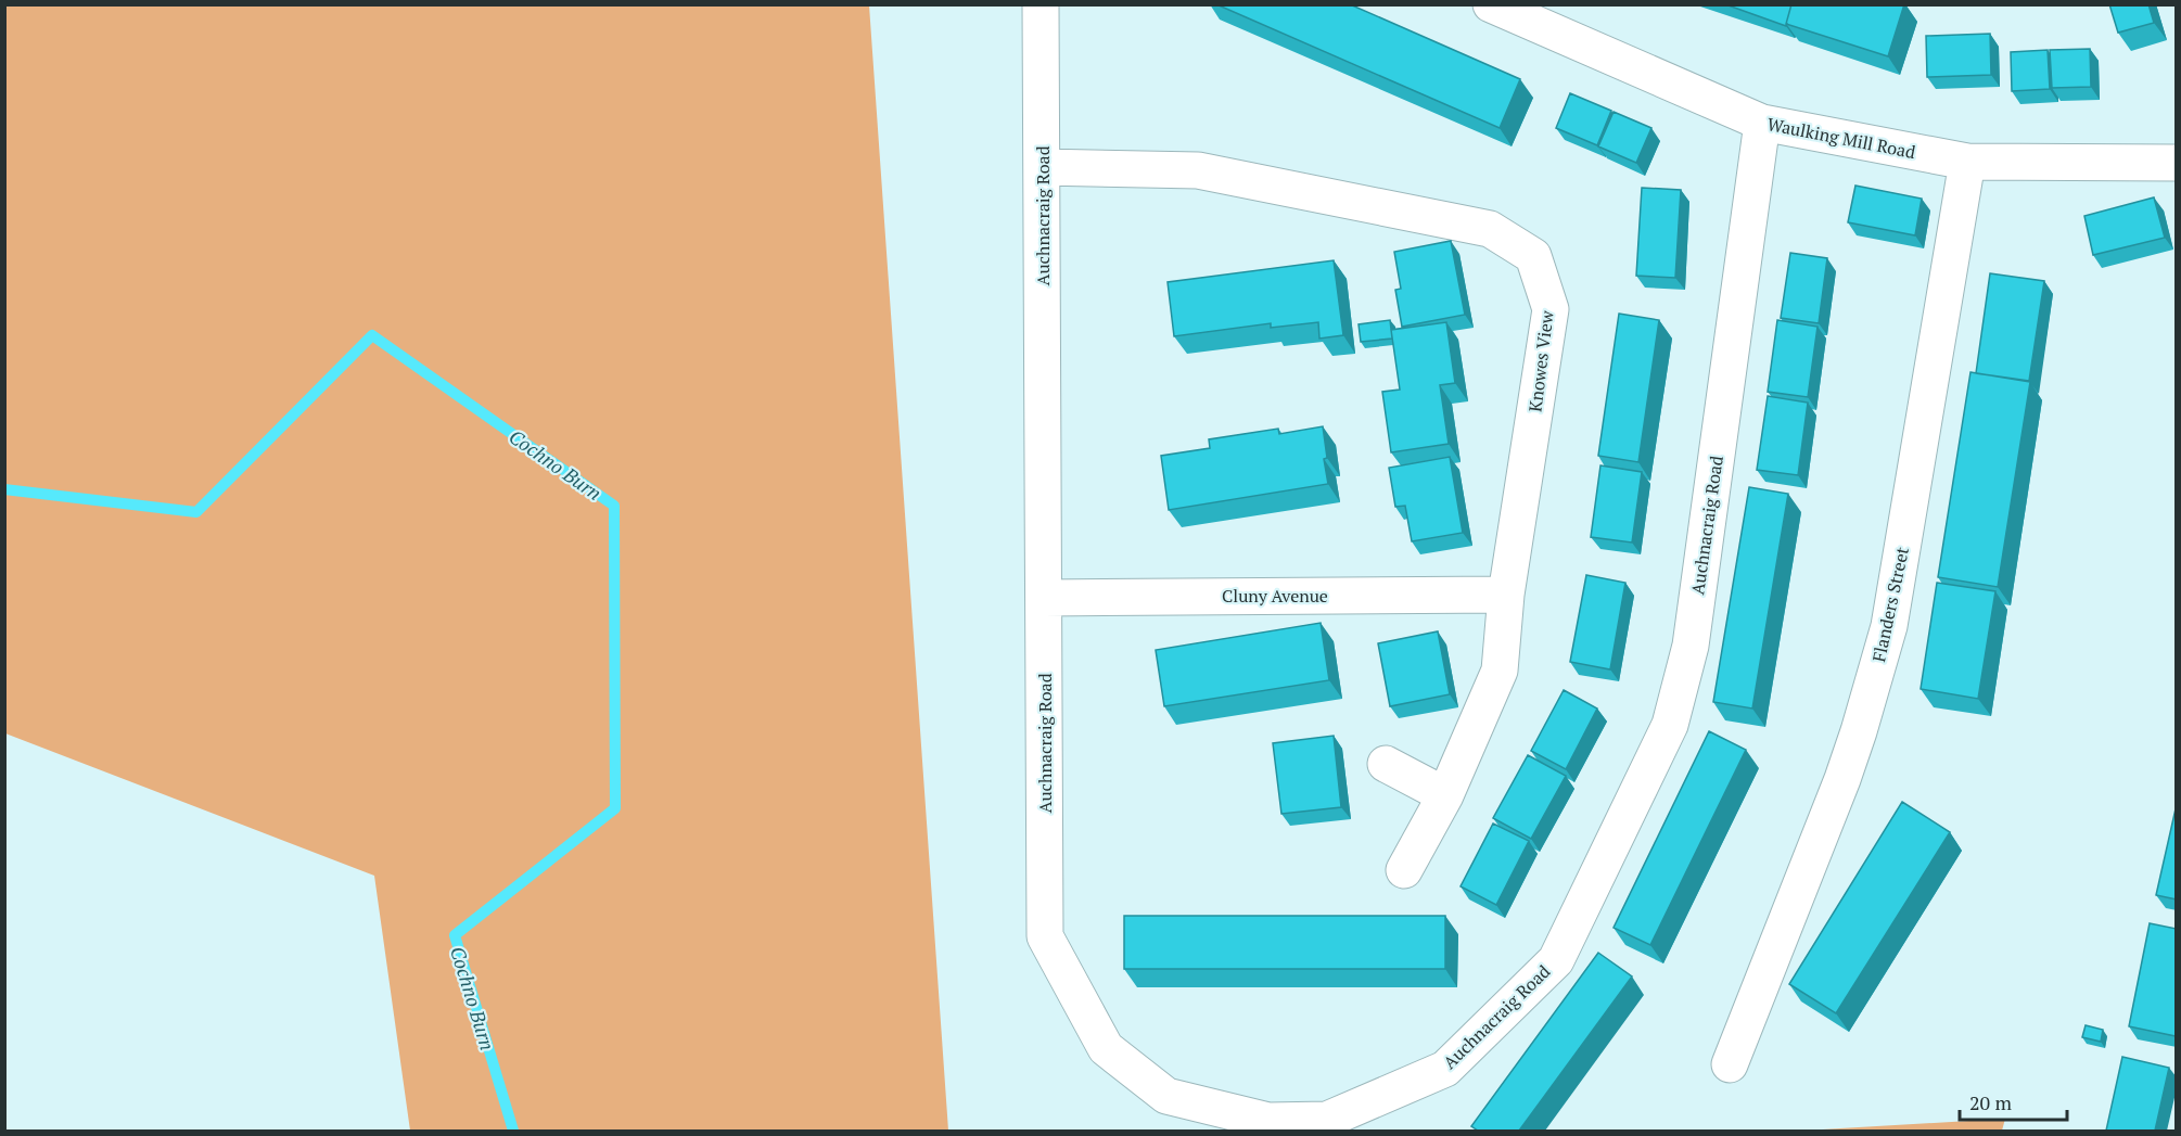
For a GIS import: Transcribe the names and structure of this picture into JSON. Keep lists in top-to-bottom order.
{
  "streets": {
    "street": [
      "Waulking Mill Road",
      "Auchnacraig Road",
      "Knowes View",
      "Cluny Avenue",
      "Flanders Street"
    ]
  },
  "crossings": [
    ["Waulking Mill Road", "Auchnacraig Road"],
    ["Waulking Mill Road", "Flanders Street"],
    ["Auchnacraig Road", "Knowes View"],
    ["Auchnacraig Road", "Cluny Avenue"],
    ["Knowes View", "Cluny Avenue"]
  ],
  "water": ["Cochno Burn"],
  "scale_bar": "20 m"
}
